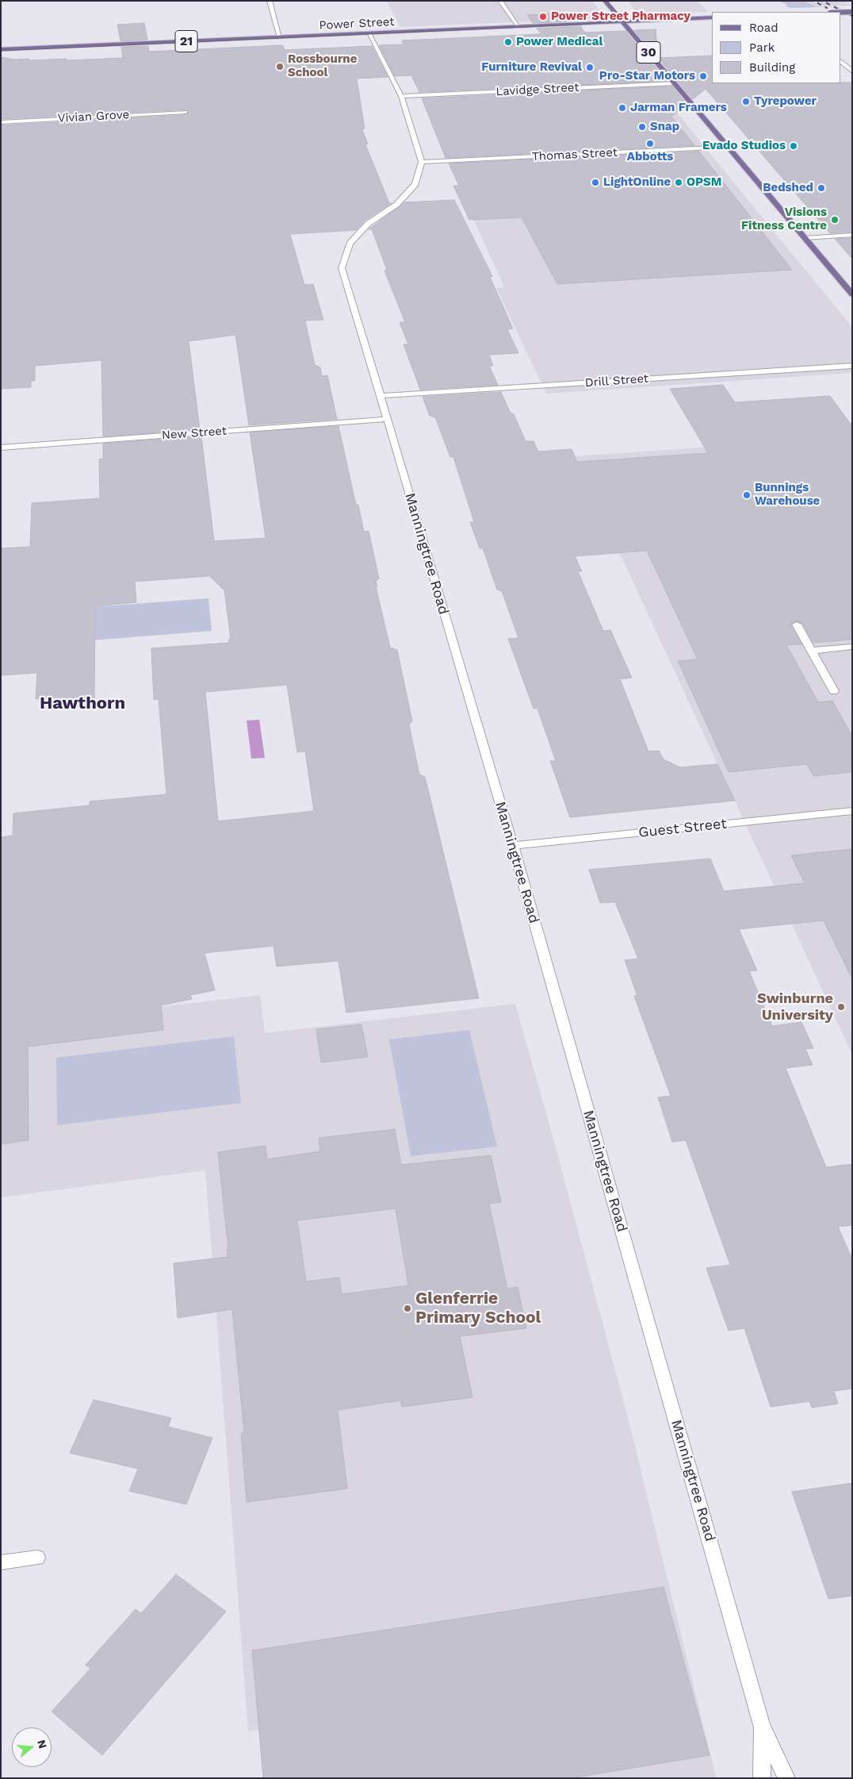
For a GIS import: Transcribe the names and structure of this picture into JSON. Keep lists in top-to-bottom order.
{
  "streets": {
    "main road": ["Power Street", "21", "30"],
    "street": [
      "Lavidge Street",
      "Vivian Grove",
      "Thomas Street",
      "Drill Street",
      "New Street",
      "Manningtree Road",
      "Guest Street"
    ]
  },
  "crossings": [
    ["Power Street", "30"],
    ["30", "Lavidge Street"],
    ["30", "Thomas Street"],
    ["Thomas Street", "Manningtree Road"],
    ["Drill Street", "Manningtree Road"],
    ["New Street", "Manningtree Road"],
    ["Manningtree Road", "Guest Street"]
  ],
  "districts": ["Hawthorn"],
  "places": [
    "Power Street Pharmacy",
    "Power Medical",
    "Rossbourne School",
    "Furniture Revival",
    "Pro-Star Motors",
    "Tyrepower",
    "Jarman Framers",
    "Snap",
    "Abbotts",
    "Evado Studios",
    "LightOnline",
    "OPSM",
    "Bedshed",
    "Visions Fitness Centre",
    "Bunnings Warehouse",
    "Swinburne University",
    "Glenferrie Primary School"
  ],
  "legend": ["Road", "Park", "Building"],
  "north": "right"
}
